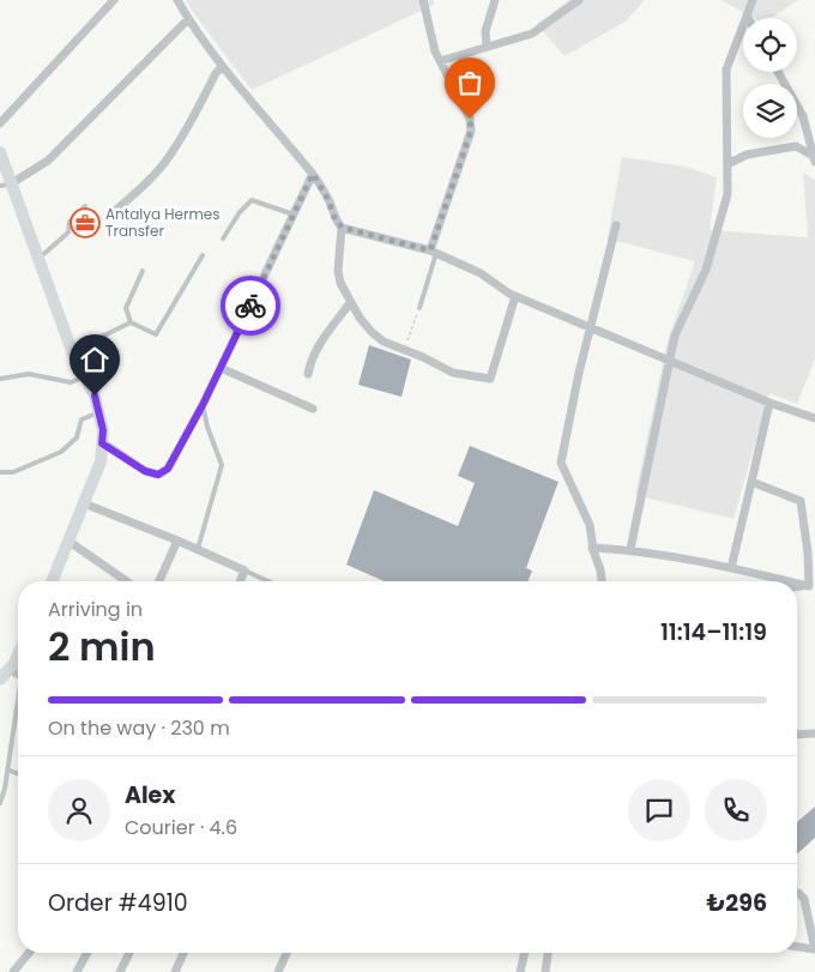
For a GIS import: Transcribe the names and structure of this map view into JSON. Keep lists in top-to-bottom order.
{
  "places": {
    "office": ["Antalya Hermes Transfer"]
  },
  "page": {
    "heading": ["2 min", "Arriving in", "11:14–11:19"],
    "panel": [
      "Alex",
      "Courier · 4.6",
      "Order #4910",
      "₺296"
    ],
    "bar": "On the way · 230 m"
  }
}
